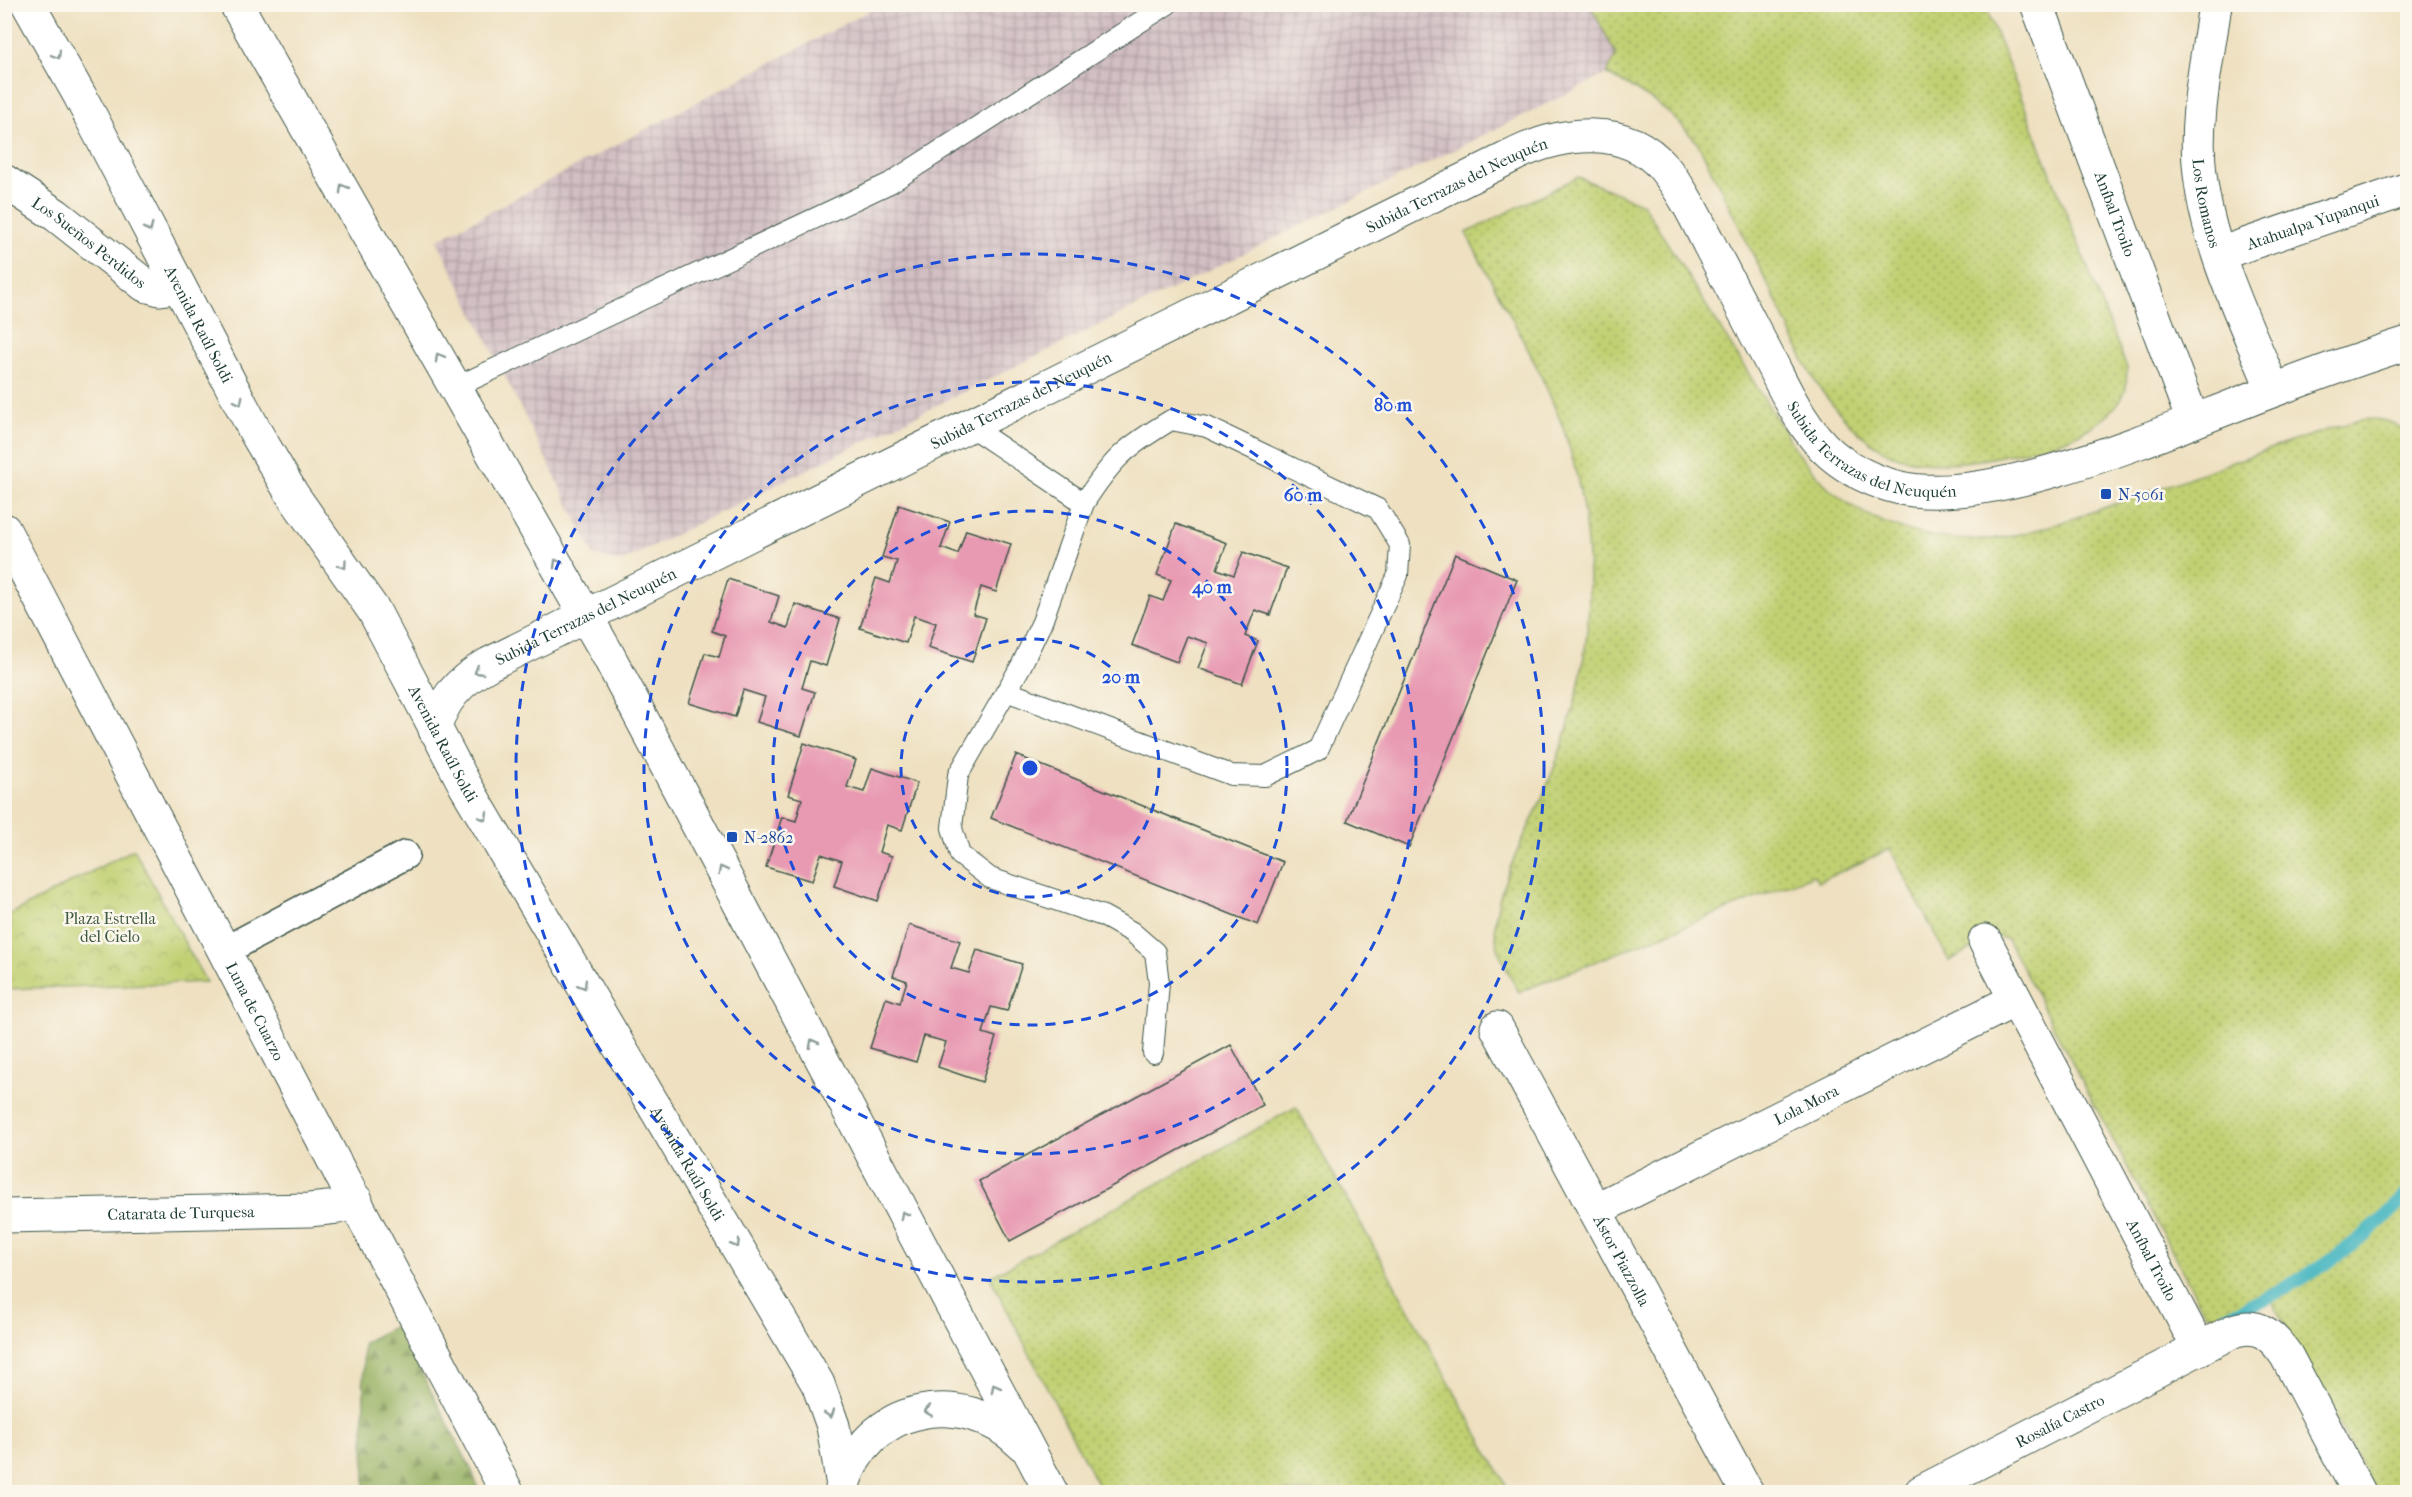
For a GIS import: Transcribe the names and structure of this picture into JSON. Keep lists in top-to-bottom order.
{
  "streets": {
    "main road": [
      "Subida Terrazas del Neuquén",
      "Los Romanos",
      "Aníbal Troilo",
      "Atahualpa Yupanqui",
      "Los Sueños Perdidos",
      "Avenida Raúl Soldi",
      "Luna de Cuarzo",
      "Lola Mora",
      "Catarata de Turquesa",
      "Ástor Piazzolla",
      "Rosalía Castro"
    ]
  },
  "crossings": [
    ["Subida Terrazas del Neuquén", "Los Romanos"],
    ["Subida Terrazas del Neuquén", "Aníbal Troilo"],
    ["Subida Terrazas del Neuquén", "Avenida Raúl Soldi"],
    ["Los Romanos", "Atahualpa Yupanqui"],
    ["Aníbal Troilo", "Lola Mora"],
    ["Aníbal Troilo", "Rosalía Castro"],
    ["Los Sueños Perdidos", "Avenida Raúl Soldi"],
    ["Luna de Cuarzo", "Catarata de Turquesa"],
    ["Lola Mora", "Ástor Piazzolla"]
  ],
  "parks": ["Plaza Estrella del Cielo"],
  "places": {
    "transit": ["N-5061", "N-2862"]
  },
  "rings": [
    "80 m",
    "60 m",
    "40 m",
    "20 m"
  ]
}
